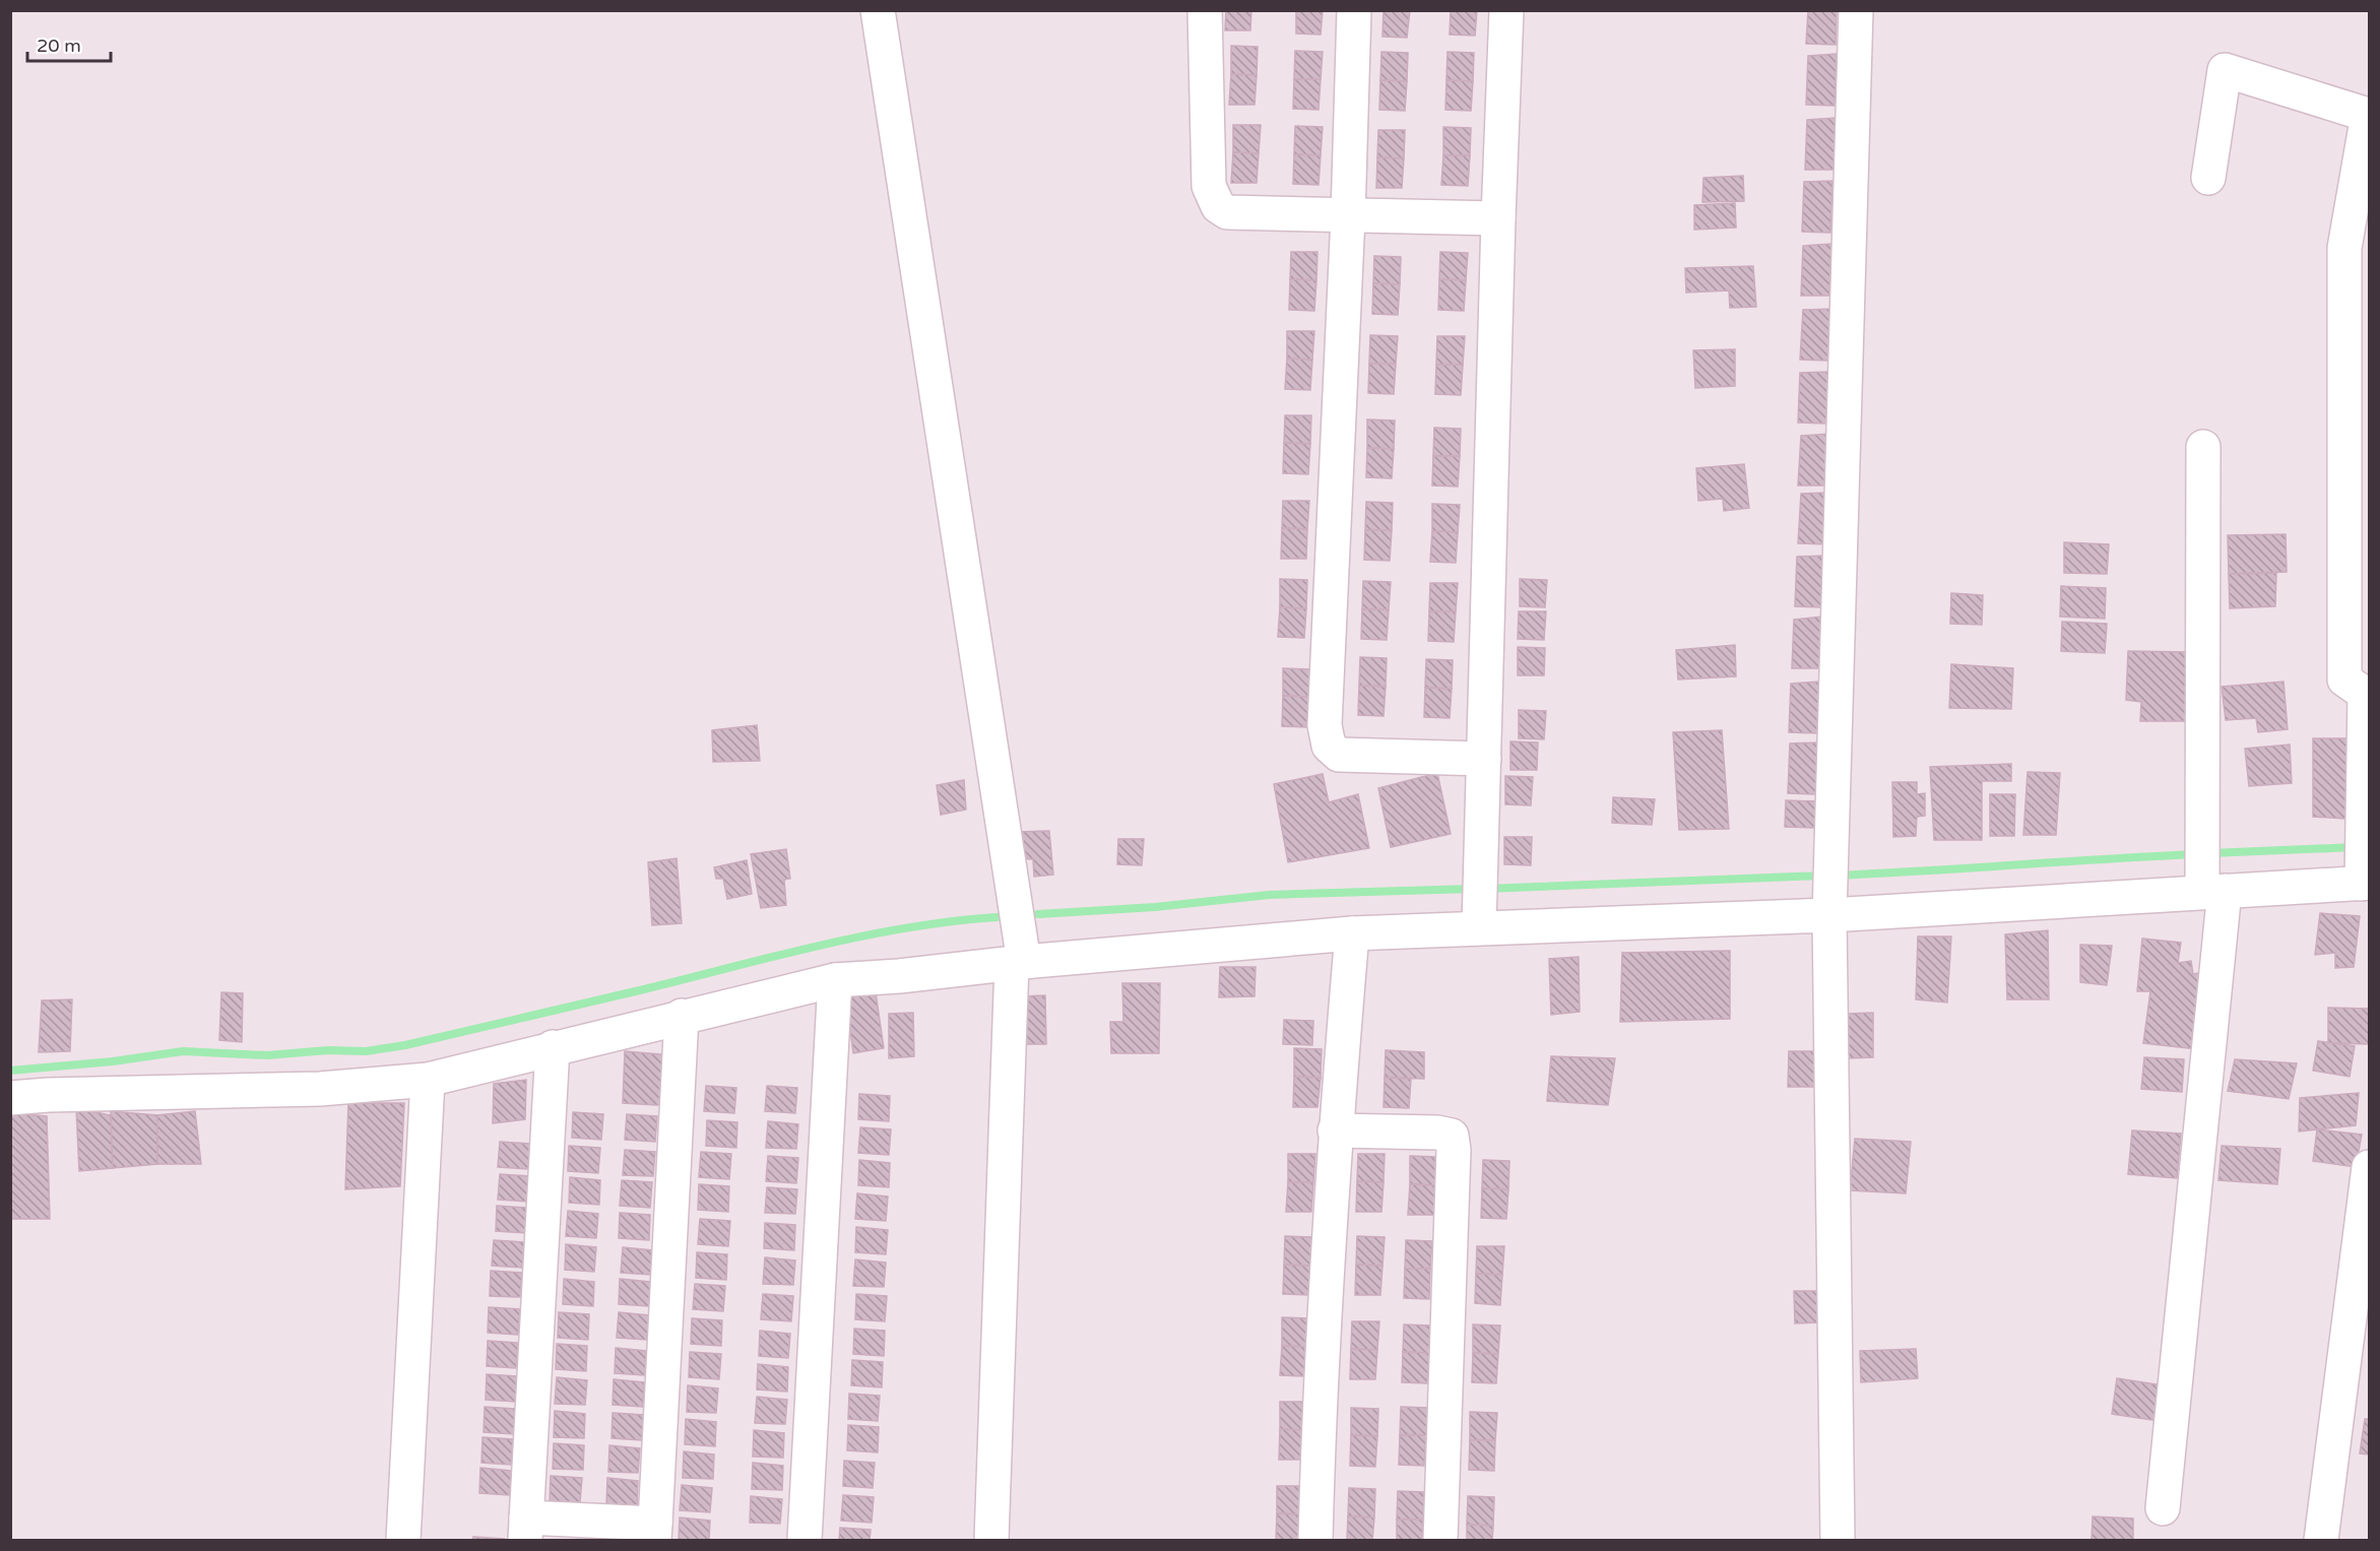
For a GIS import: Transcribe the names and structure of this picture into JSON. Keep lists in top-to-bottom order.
{
  "scale_bar": "20 m"
}
